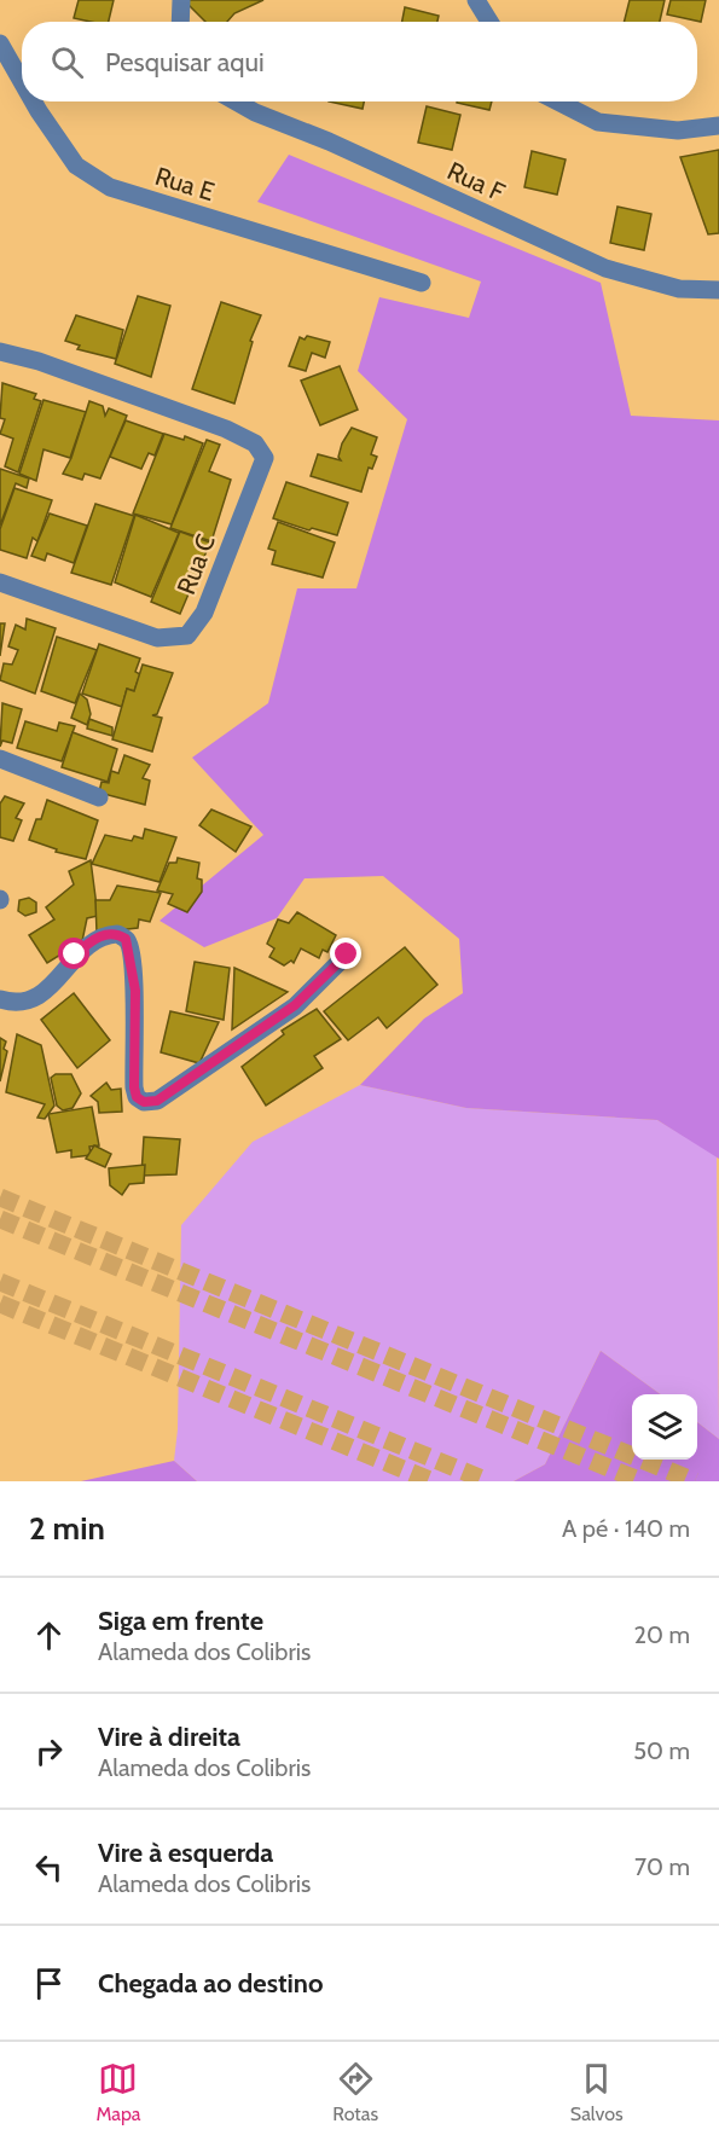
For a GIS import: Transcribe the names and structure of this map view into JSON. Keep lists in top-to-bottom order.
{
  "streets": {
    "street": ["Rua F", "Rua E", "Rua C"]
  },
  "page": {
    "search": "Pesquisar aqui",
    "heading": ["2 min", "A pé · 140 m"],
    "list": [
      ["Siga em frente", "Alameda dos Colibris", "20 m"],
      ["Vire à direita", "Alameda dos Colibris", "50 m"],
      ["Vire à esquerda", "Alameda dos Colibris", "70 m"],
      "Chegada ao destino"
    ],
    "nav": ["Mapa", "Rotas", "Salvos"]
  }
}
